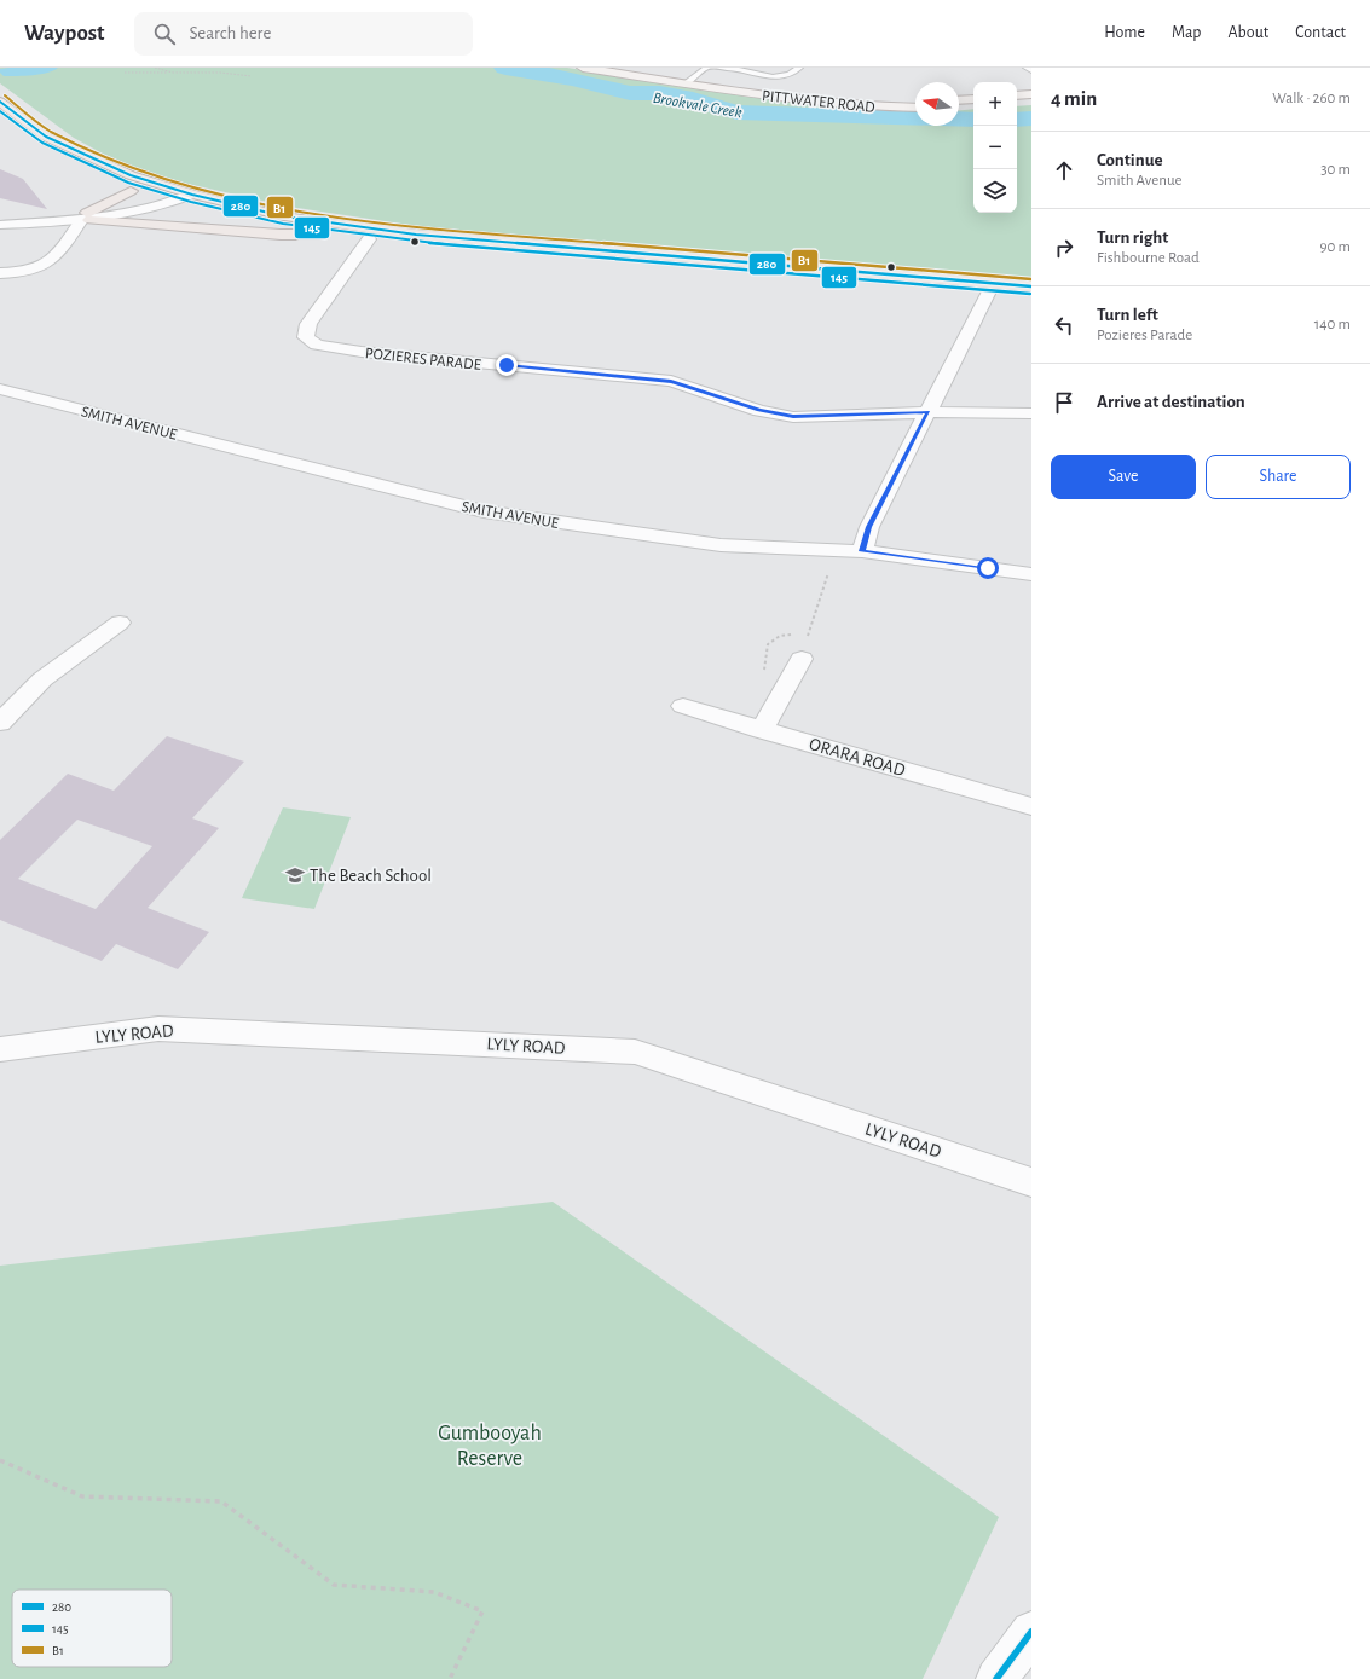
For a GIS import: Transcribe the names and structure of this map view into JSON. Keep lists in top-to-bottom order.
{
  "streets": {
    "main road": ["PITTWATER ROAD"],
    "street": [
      "POZIERES PARADE",
      "SMITH AVENUE",
      "ORARA ROAD",
      "LYLY ROAD"
    ]
  },
  "water": ["Brookvale Creek"],
  "parks": ["Gumbooyah Reserve"],
  "places": {
    "school or university": ["The Beach School"]
  },
  "lines": ["transit line B1", "transit line 280", "transit line 145"],
  "legend": ["280", "145", "B1"],
  "north": "left",
  "page": {
    "header": "Waypost",
    "search": "Search here",
    "nav": [
      "Home",
      "Map",
      "About",
      "Contact"
    ],
    "heading": ["4 min", "Walk · 260 m"],
    "map_buttons": ["+", "−"],
    "list": [
      ["Continue", "Smith Avenue", "30 m"],
      ["Turn right", "Fishbourne Road", "90 m"],
      ["Turn left", "Pozieres Parade", "140 m"],
      "Arrive at destination"
    ],
    "buttons": ["Save", "Share"]
  }
}
